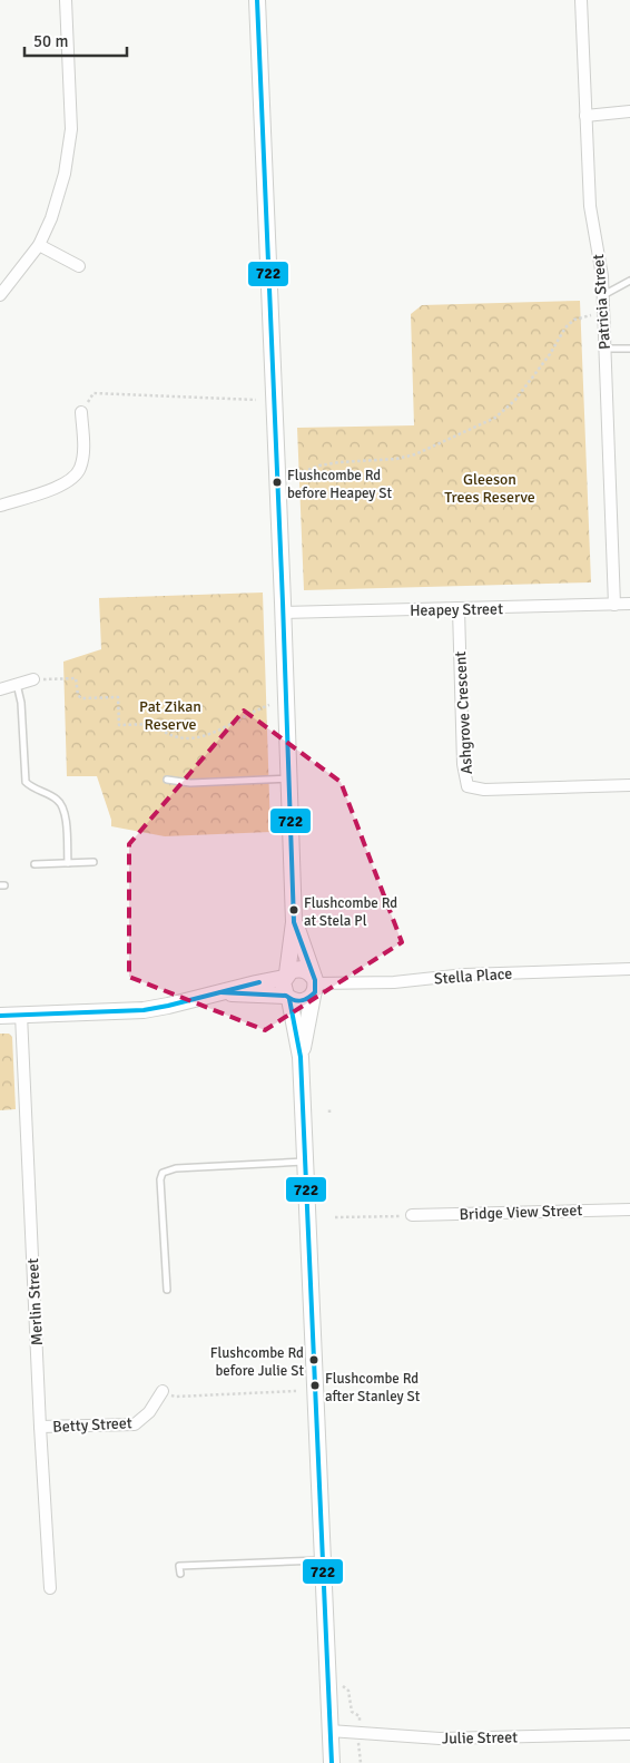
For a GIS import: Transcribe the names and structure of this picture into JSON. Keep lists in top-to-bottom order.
{
  "streets": {
    "street": [
      "Patricia Street",
      "Heapey Street",
      "Ashgrove Crescent",
      "Stella Place",
      "Bridge View Street",
      "Merlin Street",
      "Betty Street",
      "Julie Street"
    ]
  },
  "crossings": [
    ["Patricia Street", "Heapey Street"],
    ["Heapey Street", "Ashgrove Crescent"],
    ["Merlin Street", "Betty Street"]
  ],
  "parks": ["Gleeson Trees Reserve", "Pat Zikan Reserve"],
  "places": [
    "Flushcombe Rd before Heapey St",
    "Flushcombe Rd at Stela Pl",
    "Flushcombe Rd before Julie St",
    "Flushcombe Rd after Stanley St"
  ],
  "lines": ["transit line 722"],
  "scale_bar": "50 m"
}
